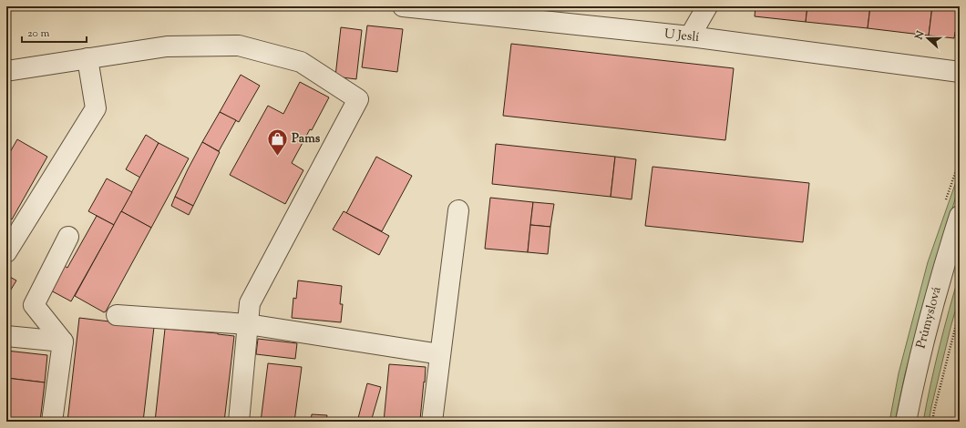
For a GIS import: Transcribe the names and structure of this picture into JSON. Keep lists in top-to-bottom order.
{
  "streets": {
    "street": ["U Jeslí", "Průmyslová"]
  },
  "places": {
    "shop": ["Pams"]
  },
  "scale_bar": "20 m",
  "north": "left"
}
